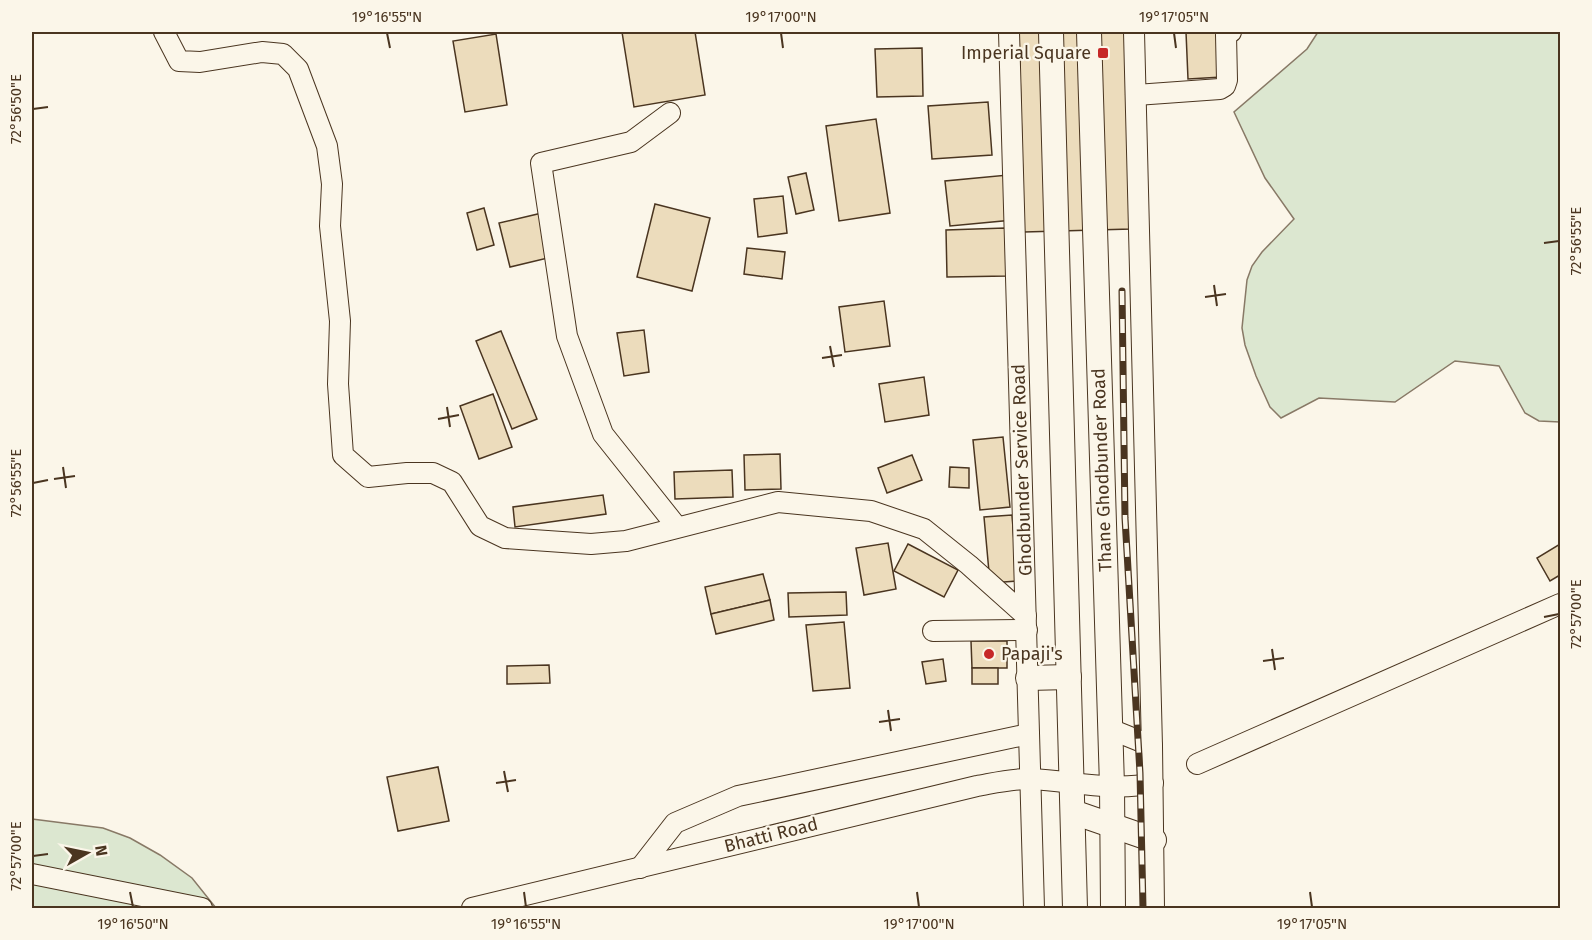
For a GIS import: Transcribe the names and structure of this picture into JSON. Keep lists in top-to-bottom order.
{
  "streets": {
    "main road": ["Thane Ghodbunder Road"],
    "street": ["Ghodbunder Service Road", "Bhatti Road"]
  },
  "crossings": [
    ["Ghodbunder Service Road", "Bhatti Road"],
    ["Thane Ghodbunder Road", "Bhatti Road"]
  ],
  "places": {
    "transit": ["Imperial Square"],
    "other": ["Papaji's"]
  },
  "north": "right",
  "coordinates": [
    "19°16'55\"N",
    "19°17'00\"N",
    "19°17'05\"N",
    "72°56'50\"E",
    "72°56'55\"E",
    "72°57'00\"E",
    "19°16'50\"N"
  ]
}
